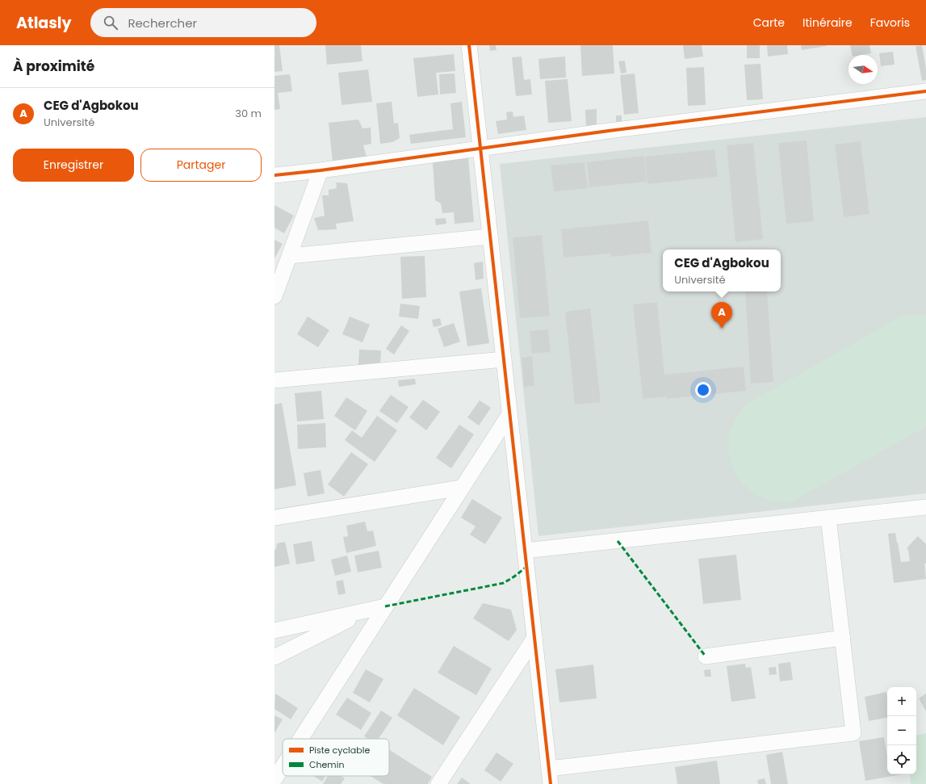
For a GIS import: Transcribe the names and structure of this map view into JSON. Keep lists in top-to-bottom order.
{
  "legend": ["Piste cyclable", "Chemin"],
  "north": "right",
  "page": {
    "header": "Atlasly",
    "search": "Rechercher",
    "nav": ["Carte", "Itinéraire", "Favoris"],
    "heading": "À proximité",
    "list": [
      {
        "mark": "A",
        "name": "CEG d'Agbokou",
        "note": "Université",
        "value": "30 m"
      }
    ],
    "buttons": ["Enregistrer", "Partager"],
    "popup": ["CEG d'Agbokou", "Université"],
    "pins": "A",
    "map_buttons": ["+", "−"]
  }
}
